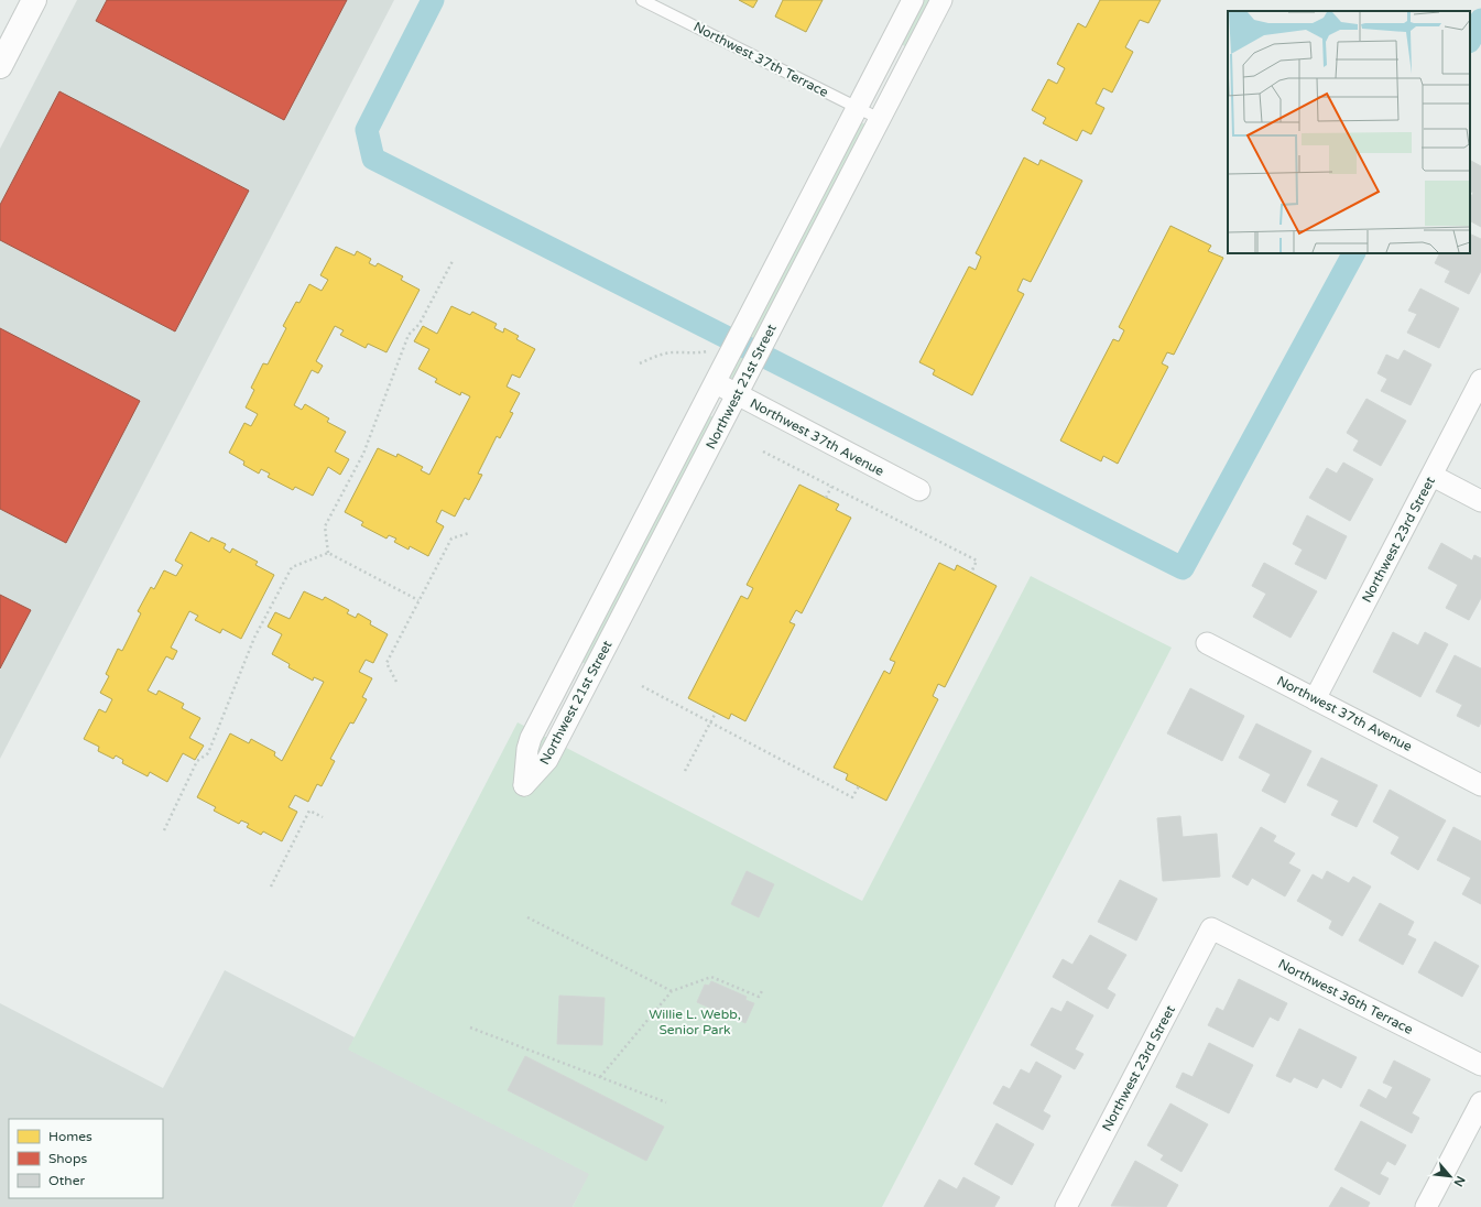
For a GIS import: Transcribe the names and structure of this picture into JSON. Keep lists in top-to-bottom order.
{
  "streets": {
    "street": [
      "Northwest 21st Street",
      "Northwest 37th Avenue",
      "Northwest 23rd Street",
      "Northwest 36th Terrace"
    ],
    "lane": ["Northwest 37th Terrace"]
  },
  "crossings": [
    ["Northwest 37th Terrace", "Northwest 21st Street"],
    ["Northwest 21st Street", "Northwest 37th Avenue"],
    ["Northwest 37th Avenue", "Northwest 23rd Street"],
    ["Northwest 23rd Street", "Northwest 36th Terrace"]
  ],
  "parks": ["Willie L. Webb, Senior Park"],
  "legend": ["Homes", "Shops", "Other"],
  "north": "bottom right"
}
